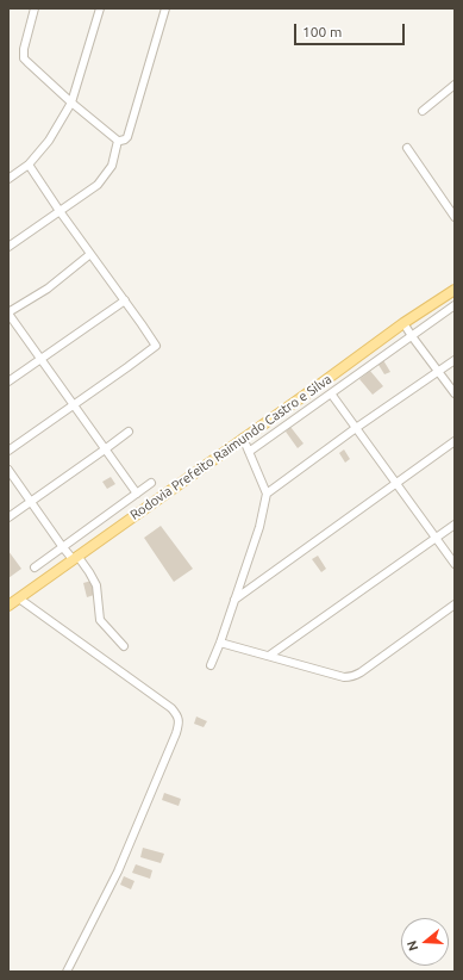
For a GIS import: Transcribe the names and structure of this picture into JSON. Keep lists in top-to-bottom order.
{
  "streets": {
    "main road": ["Rodovia Prefeito Raimundo Castro e Silva"]
  },
  "scale_bar": "100 m",
  "north": "left"
}
